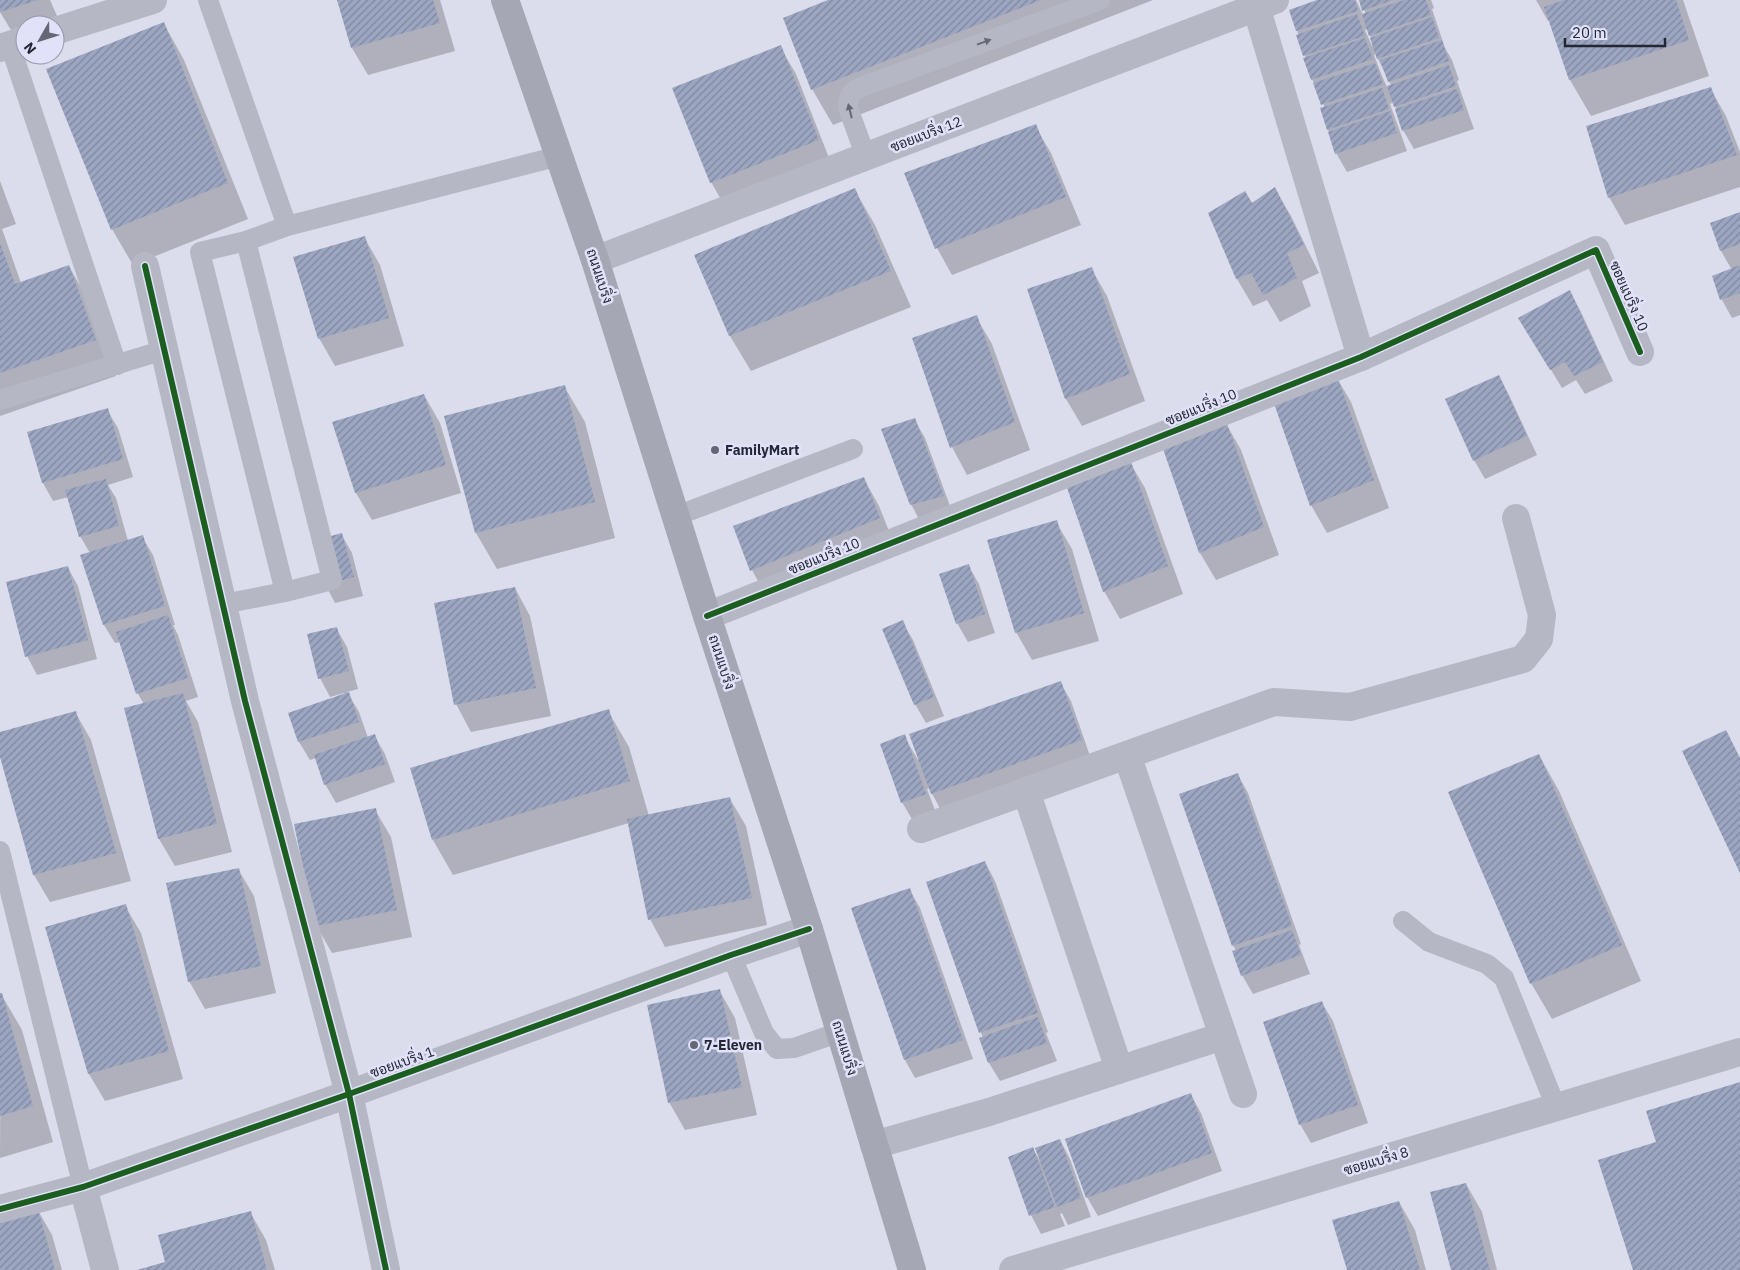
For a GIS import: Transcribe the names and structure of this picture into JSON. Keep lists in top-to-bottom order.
{
  "streets": {
    "main road": ["ถนนแบริ่ง"],
    "street": [
      "ซอยแบริ่ง 12",
      "ซอยแบริ่ง 10",
      "ซอยแบริ่ง 1",
      "ซอยแบริ่ง 8"
    ]
  },
  "crossings": [
    ["ซอยแบริ่ง 12", "ถนนแบริ่ง"],
    ["ถนนแบริ่ง", "ซอยแบริ่ง 10"],
    ["ถนนแบริ่ง", "ซอยแบริ่ง 1"]
  ],
  "places": ["FamilyMart", "7-Eleven"],
  "scale_bar": "20 m",
  "north": "bottom left"
}
